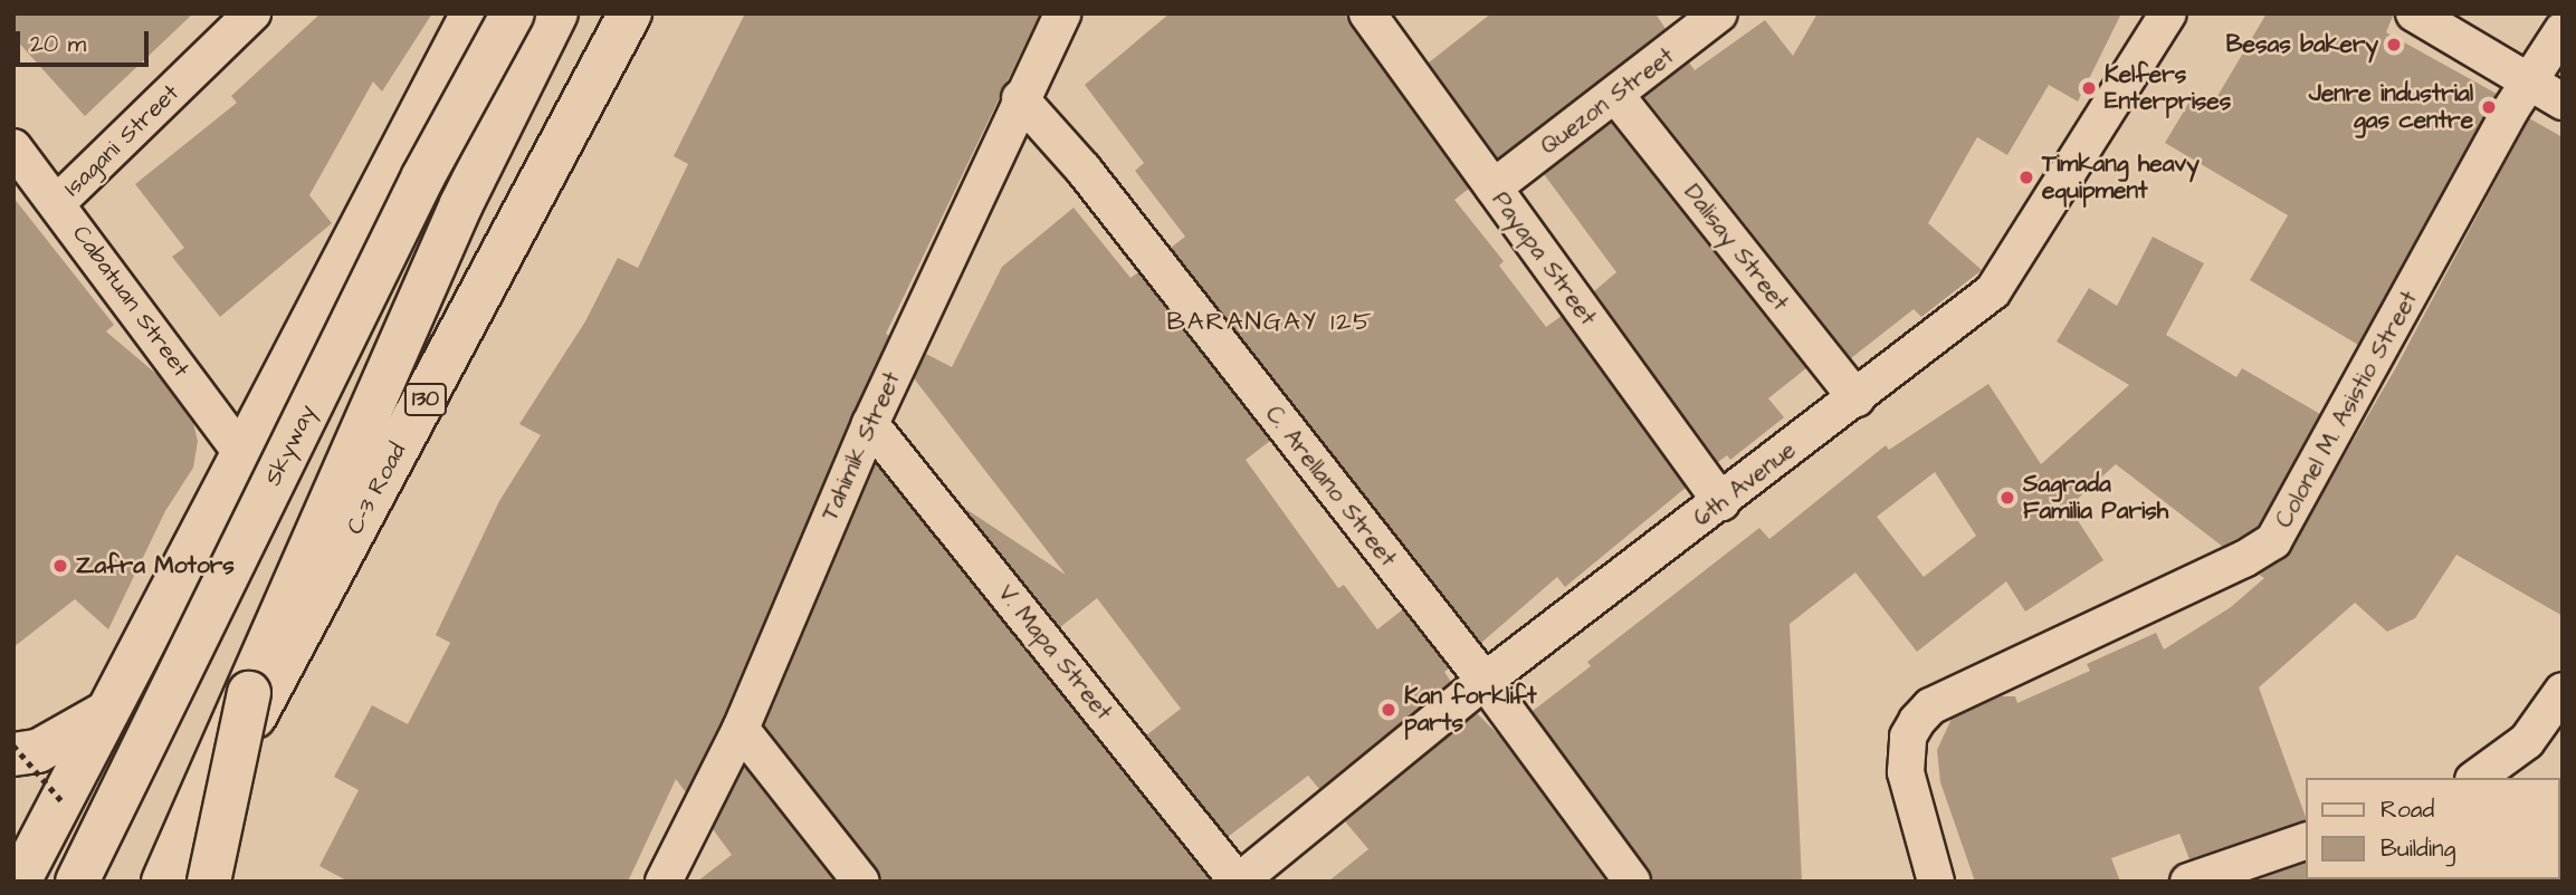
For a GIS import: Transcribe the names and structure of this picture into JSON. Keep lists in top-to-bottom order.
{
  "streets": {
    "main road": ["130", "Skyway", "C-3 Road"],
    "street": [
      "Quezon Street",
      "Isagani Street",
      "Dalisay Street",
      "Payapa Street",
      "Cabatuan Street",
      "Colonel M. Asistio Street",
      "Tahimik Street",
      "6th Avenue",
      "C. Arellano Street",
      "V. Mapa Street"
    ]
  },
  "crossings": [
    ["Quezon Street", "Dalisay Street"],
    ["Quezon Street", "Payapa Street"],
    ["Isagani Street", "Cabatuan Street"],
    ["Dalisay Street", "6th Avenue"],
    ["Payapa Street", "6th Avenue"],
    ["Tahimik Street", "C. Arellano Street"],
    ["Tahimik Street", "V. Mapa Street"],
    ["6th Avenue", "C. Arellano Street"],
    ["6th Avenue", "V. Mapa Street"]
  ],
  "districts": ["BARANGAY 125"],
  "places": [
    "Besas bakery",
    "Kelfers Enterprises",
    "Jenre industrial gas centre",
    "Timkang heavy equipment",
    "Sagrada Familia Parish",
    "Zafra Motors",
    "Kan forklift parts"
  ],
  "legend": ["Road", "Building"],
  "scale_bar": "20 m"
}
